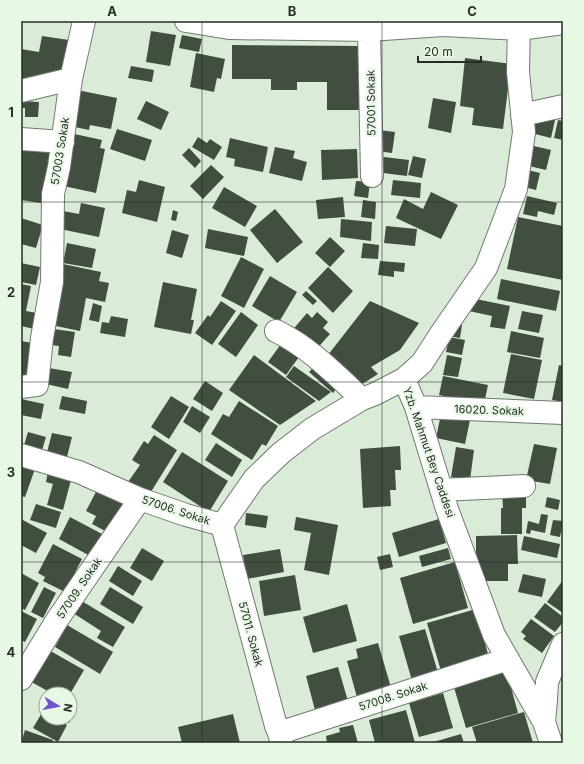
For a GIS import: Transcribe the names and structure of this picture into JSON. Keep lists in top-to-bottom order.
{
  "streets": {
    "street": [
      "57001 Sokak",
      "57003 Sokak",
      "16020. Sokak",
      "Yzb. Mahmut Bey Caddesi",
      "57006. Sokak",
      "57009. Sokak",
      "57011. Sokak",
      "57008. Sokak"
    ]
  },
  "crossings": [
    ["16020. Sokak", "Yzb. Mahmut Bey Caddesi"],
    ["Yzb. Mahmut Bey Caddesi", "57006. Sokak"],
    ["Yzb. Mahmut Bey Caddesi", "57008. Sokak"],
    ["57006. Sokak", "57009. Sokak"],
    ["57006. Sokak", "57011. Sokak"],
    ["57011. Sokak", "57008. Sokak"]
  ],
  "scale_bar": "20 m",
  "north": "right",
  "grid": {
    "columns": ["A", "B", "C"],
    "rows": [
      "1",
      "2",
      "3",
      "4"
    ]
  }
}
